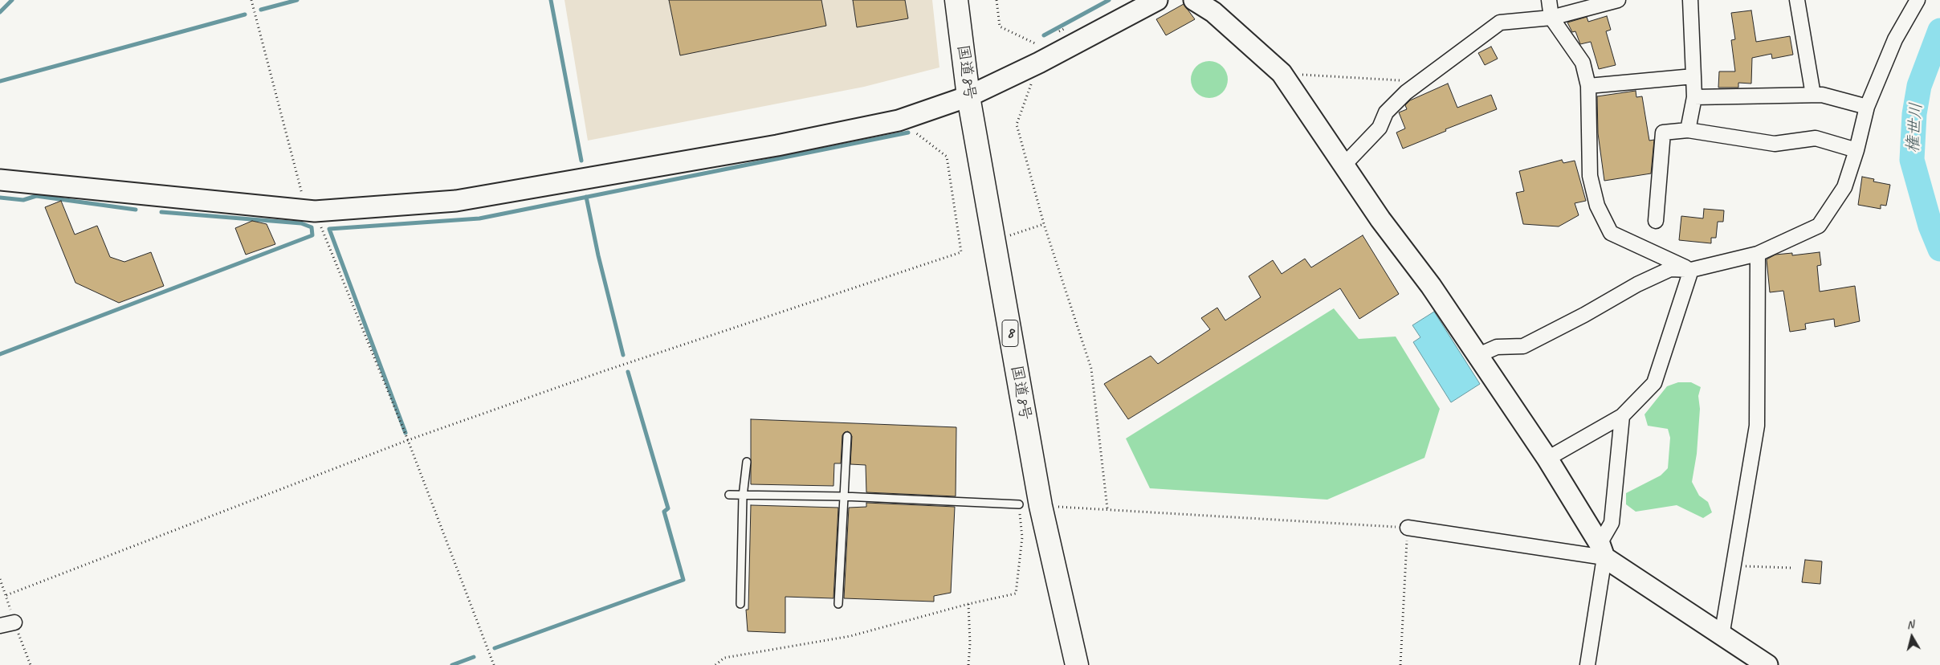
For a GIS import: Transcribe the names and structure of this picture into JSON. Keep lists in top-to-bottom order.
{
  "streets": {
    "highway": ["国道8号", "8"]
  },
  "water": ["権世川"],
  "north": "top"
}
